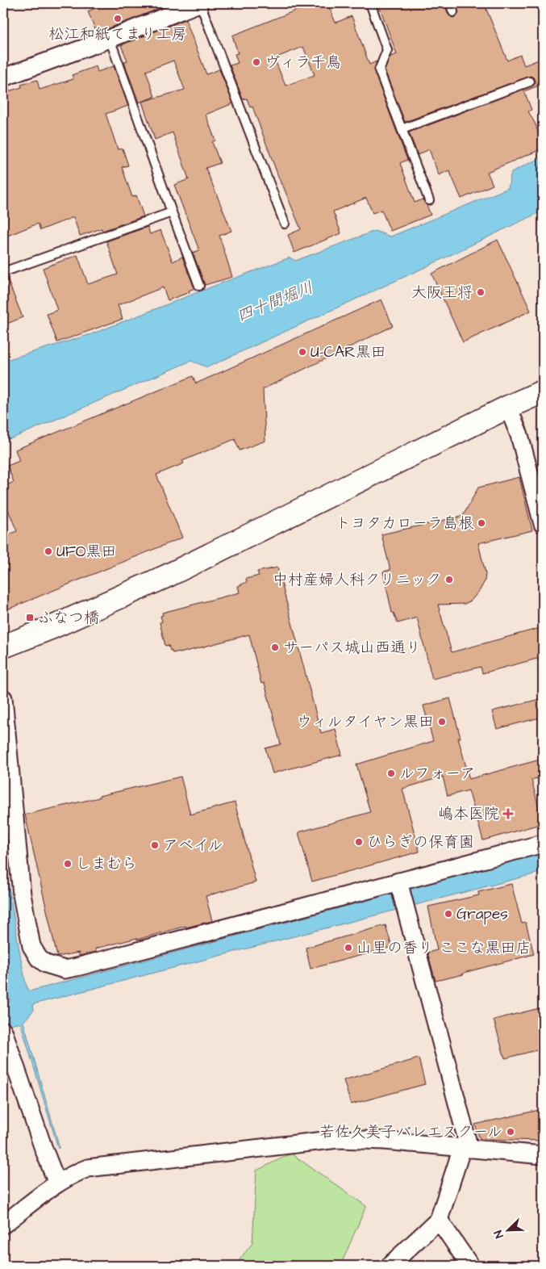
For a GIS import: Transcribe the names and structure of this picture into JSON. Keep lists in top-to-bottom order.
{
  "water": ["四十間堀川"],
  "places": {
    "other": [
      "松江和紙てまり工房",
      "ヴィラ千鳥",
      "大阪王将",
      "U-CAR黒田",
      "トヨタカローラ島根",
      "UFO黒田",
      "中村産婦人科クリニック",
      "サーパス城山西通り",
      "ウィルタイヤン黒田",
      "ルフォーア",
      "ひらぎの保育園",
      "アベイル",
      "しまむら",
      "Grapes",
      "山里の香り ここな黒田店",
      "若佐久美子バレエスクール"
    ],
    "transit": ["ふなつ橋"],
    "health": ["嶋本医院"]
  },
  "north": "bottom left"
}
